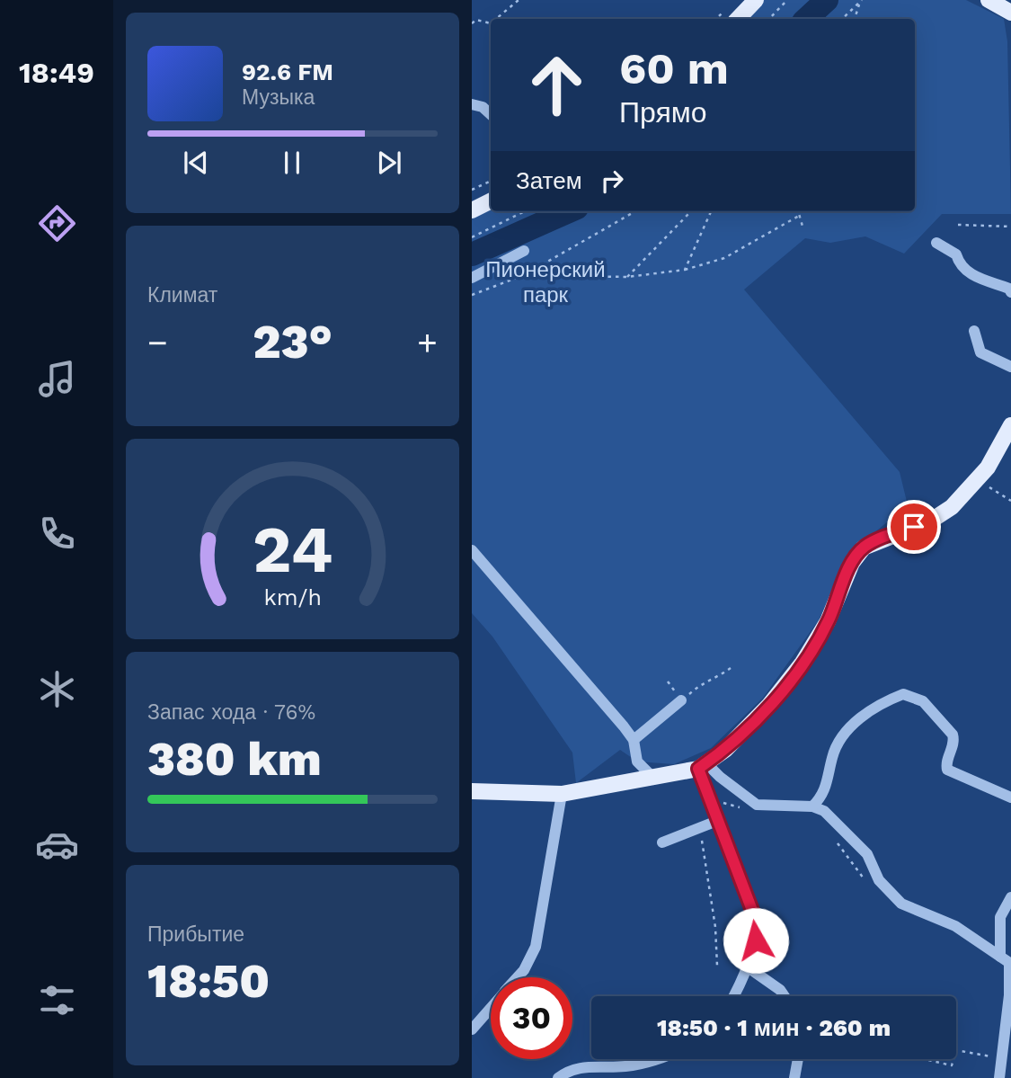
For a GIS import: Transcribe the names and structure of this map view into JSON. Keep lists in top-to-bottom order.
{
  "parks": ["Пионерский парк"],
  "page": {
    "tabs": "18:49",
    "turn": ["60 m", "Прямо"],
    "song": ["92.6 FM", "Музыка"],
    "then": "Затем",
    "tile": [
      "Климат",
      ["Запас хода · 76%", "380 km"],
      ["Прибытие", "18:50"]
    ],
    "heat": ["−", "23°", "+"],
    "limit": "30",
    "trip": "18:50 · 1 мин · 260 m",
    "gauge": ["24", "km/h"]
  }
}
